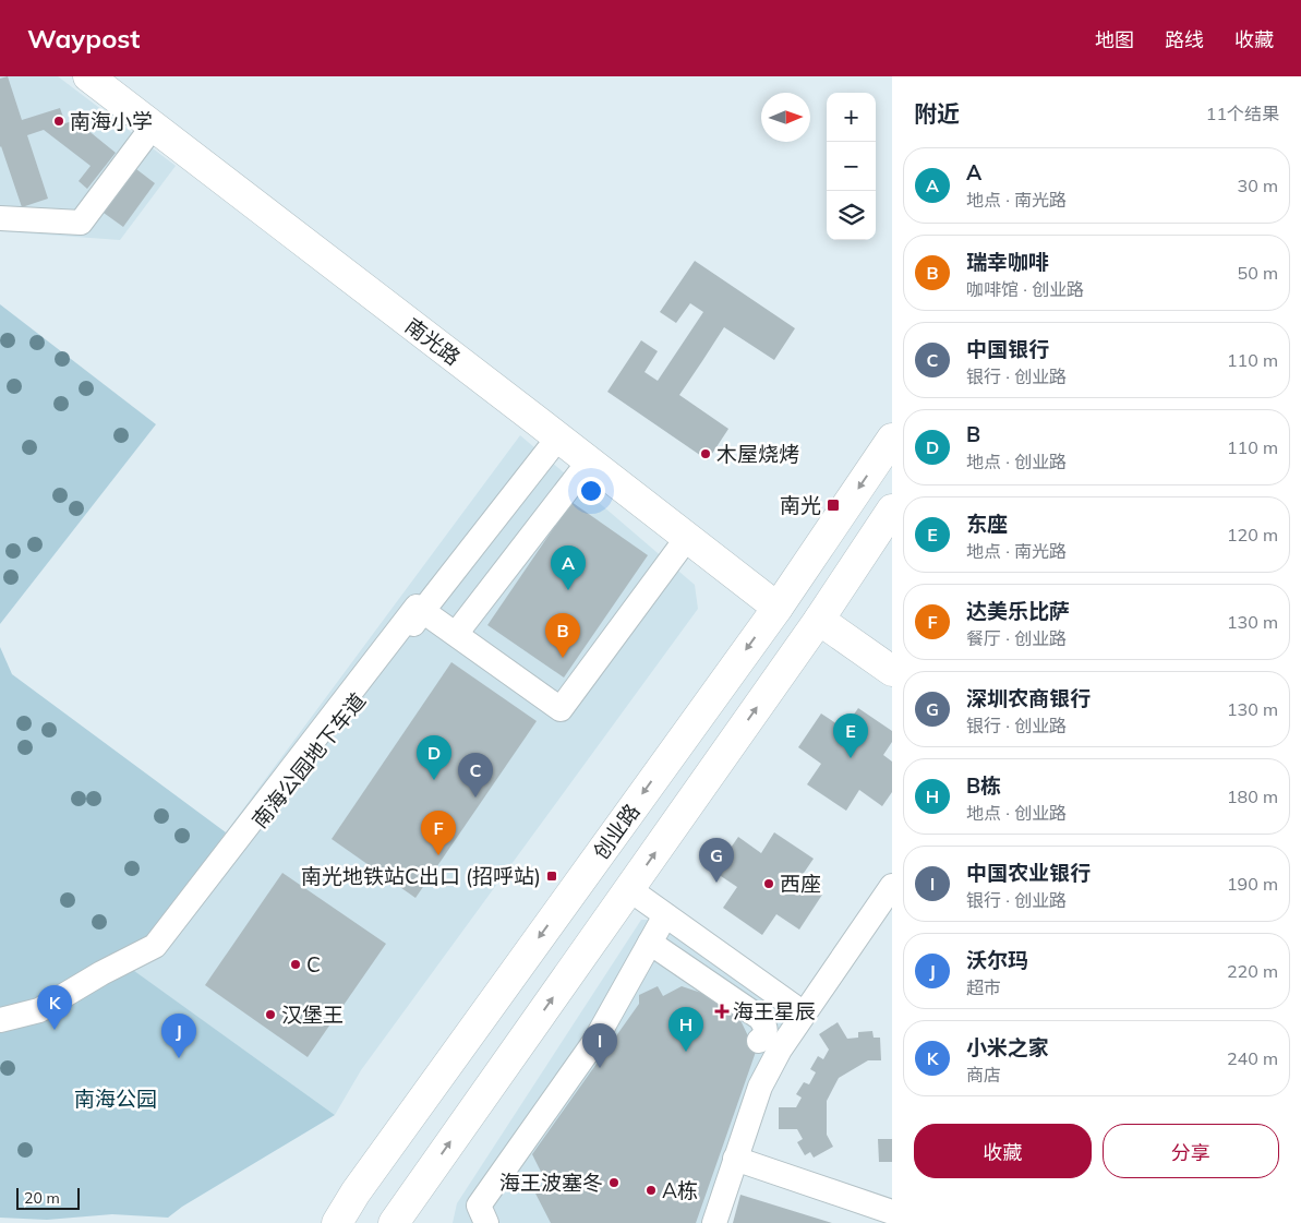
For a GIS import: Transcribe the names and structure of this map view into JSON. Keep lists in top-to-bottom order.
{
  "streets": {
    "main road": ["南光路", "创业路"]
  },
  "crossings": [
    ["南光路", "创业路"]
  ],
  "parks": ["南海公园"],
  "places": {
    "other": [
      "南海小学",
      "木屋烧烤",
      "西座",
      "C",
      "汉堡王",
      "海王波塞冬",
      "A栋"
    ],
    "transit": ["南光", "南光地铁站C出口 (招呼站)"],
    "health": ["海王星辰"]
  },
  "scale_bar": "20 m",
  "north": "right",
  "page": {
    "header": "Waypost",
    "nav": ["地图", "路线", "收藏"],
    "heading": ["附近", "11个结果"],
    "map_buttons": ["+", "−"],
    "list": [
      {
        "mark": "A",
        "name": "A",
        "note": "地点 · 南光路",
        "value": "30 m"
      },
      {
        "mark": "B",
        "name": "瑞幸咖啡",
        "note": "咖啡馆 · 创业路",
        "value": "50 m"
      },
      {
        "mark": "C",
        "name": "中国银行",
        "note": "银行 · 创业路",
        "value": "110 m"
      },
      {
        "mark": "D",
        "name": "B",
        "note": "地点 · 创业路",
        "value": "110 m"
      },
      {
        "mark": "E",
        "name": "东座",
        "note": "地点 · 南光路",
        "value": "120 m"
      },
      {
        "mark": "F",
        "name": "达美乐比萨",
        "note": "餐厅 · 创业路",
        "value": "130 m"
      },
      {
        "mark": "G",
        "name": "深圳农商银行",
        "note": "银行 · 创业路",
        "value": "130 m"
      },
      {
        "mark": "H",
        "name": "B栋",
        "note": "地点 · 创业路",
        "value": "180 m"
      },
      {
        "mark": "I",
        "name": "中国农业银行",
        "note": "银行 · 创业路",
        "value": "190 m"
      },
      {
        "mark": "J",
        "name": "沃尔玛",
        "note": "超市",
        "value": "220 m"
      },
      {
        "mark": "K",
        "name": "小米之家",
        "note": "商店",
        "value": "240 m"
      }
    ],
    "pins": [
      "A",
      "B",
      "E",
      "D",
      "C",
      "F",
      "G",
      "K",
      "H",
      "J",
      "I"
    ],
    "buttons": ["收藏", "分享"],
    "scale": "20 m"
  }
}
